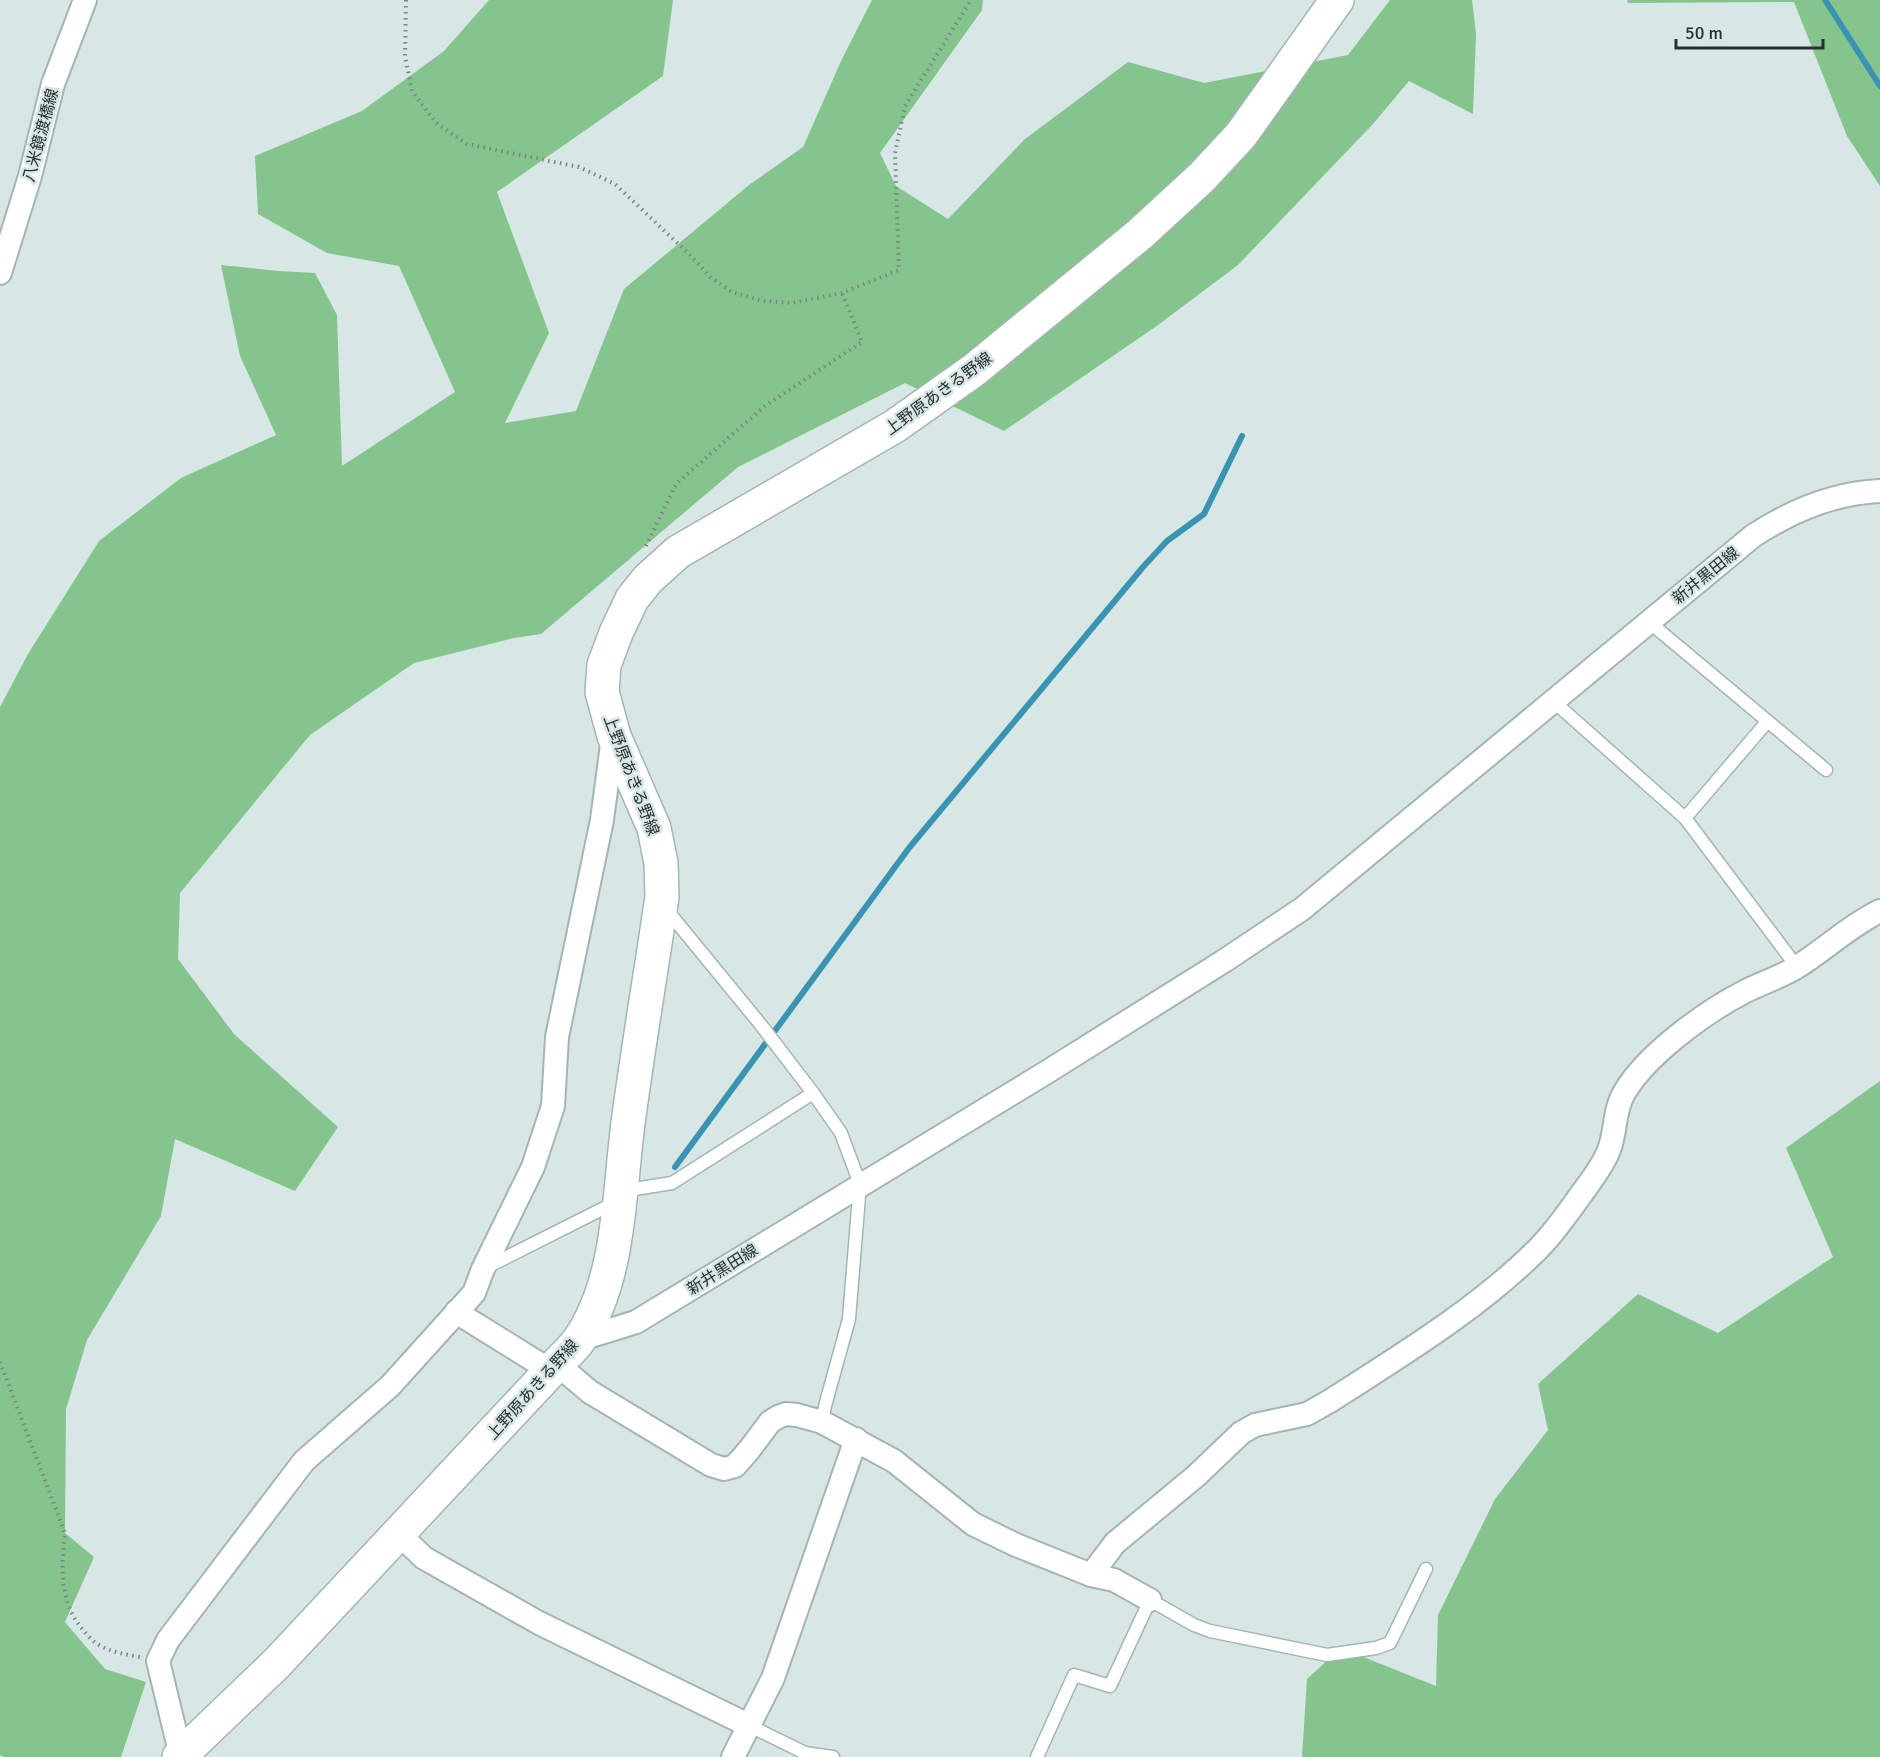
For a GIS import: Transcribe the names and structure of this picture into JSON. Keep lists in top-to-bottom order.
{
  "streets": {
    "main road": ["上野原あきる野線"],
    "street": ["八米鏡渡橋線", "新井黒田線"]
  },
  "crossings": [
    ["上野原あきる野線", "新井黒田線"]
  ],
  "scale_bar": "50 m"
}
